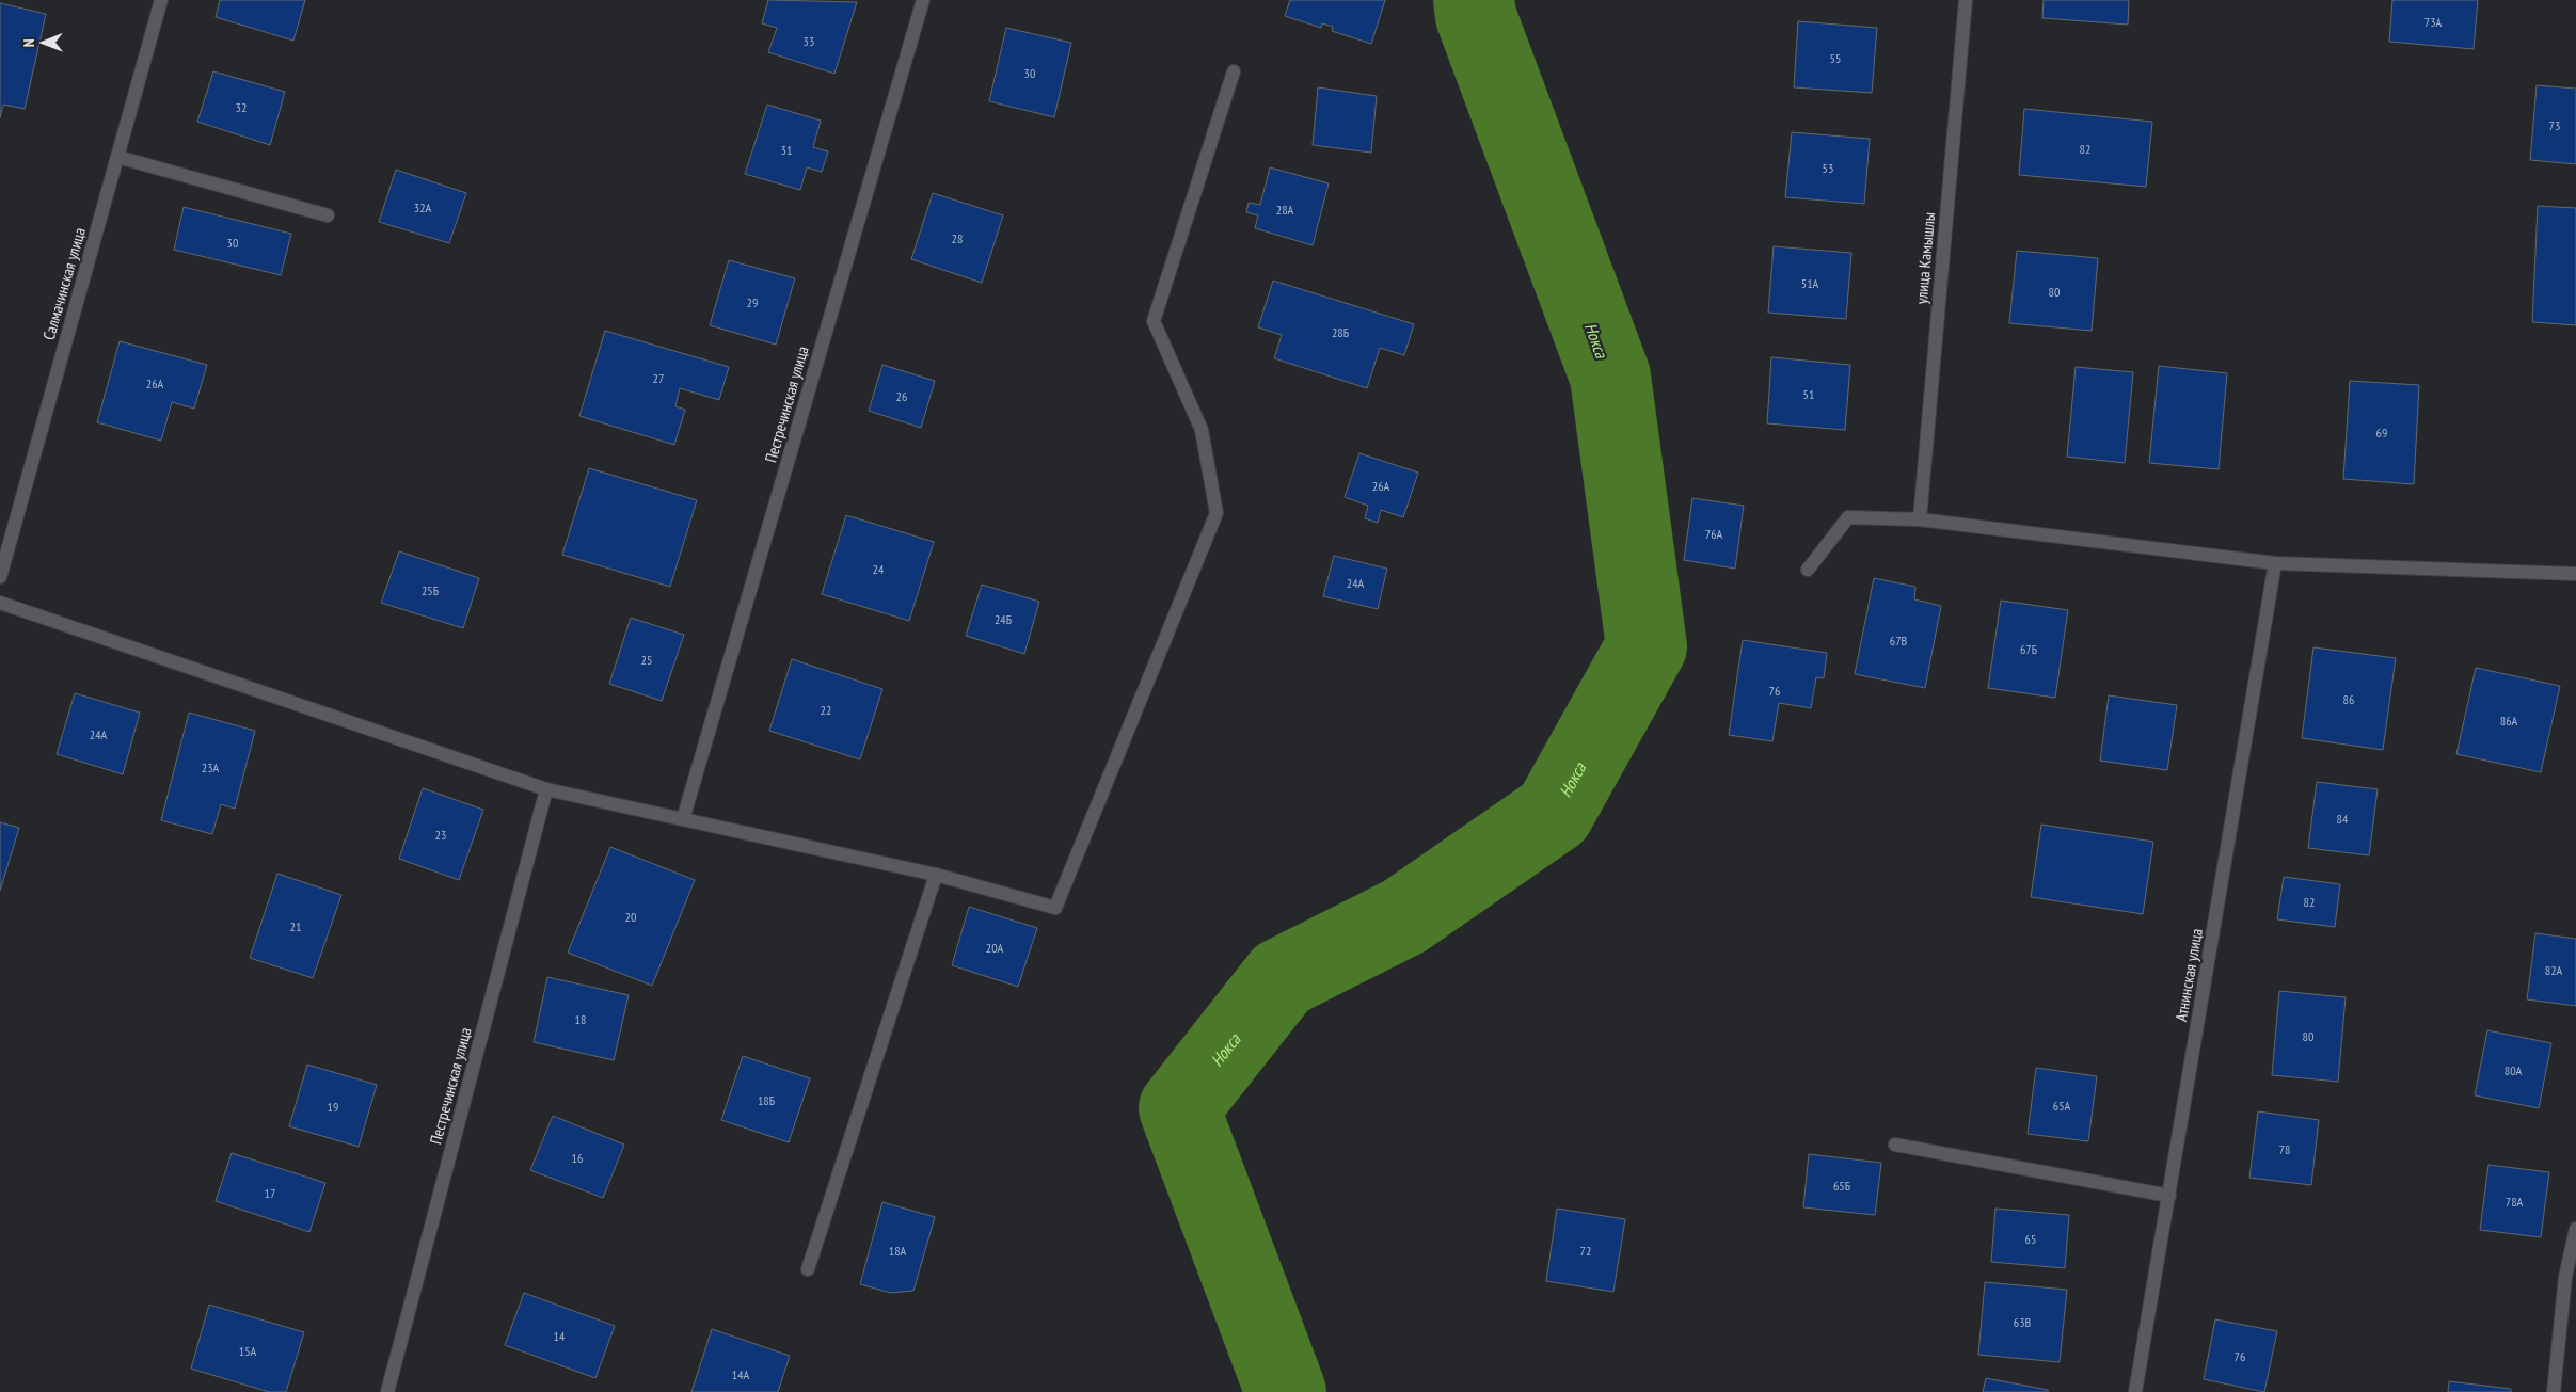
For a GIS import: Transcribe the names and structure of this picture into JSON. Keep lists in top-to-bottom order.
{
  "streets": {
    "street": [
      "улица Камышлы",
      "Салмачинская улица",
      "Пестречинская улица",
      "Атнинская улица"
    ]
  },
  "water": ["Нокса"],
  "house_numbers": [
    "73А",
    "33",
    "55",
    "30",
    "32",
    "73",
    "82",
    "31",
    "53",
    "32А",
    "28А",
    "28",
    "30",
    "51А",
    "80",
    "29",
    "28Б",
    "27",
    "26А",
    "51",
    "26",
    "69",
    "26А",
    "76А",
    "24",
    "24А",
    "25Б",
    "24Б",
    "67В",
    "67Б",
    "25",
    "76",
    "86",
    "22",
    "86А",
    "24А",
    "23А",
    "84",
    "23",
    "82",
    "20",
    "21",
    "20А",
    "82А",
    "18",
    "80",
    "80А",
    "18Б",
    "65А",
    "19",
    "78",
    "16",
    "65Б",
    "17",
    "78А",
    "65",
    "18А",
    "72",
    "63В",
    "14",
    "15А",
    "76",
    "14А"
  ],
  "north": "left"
}
